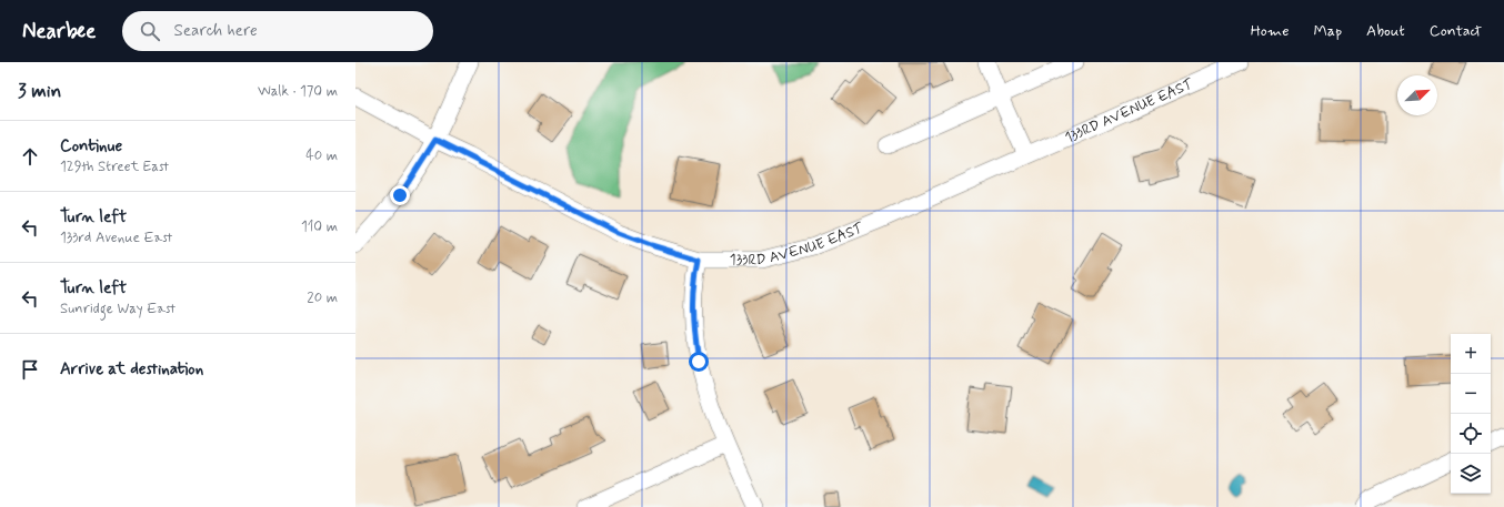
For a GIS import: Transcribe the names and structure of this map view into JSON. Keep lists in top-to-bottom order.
{
  "streets": {
    "street": ["133RD AVENUE EAST"]
  },
  "north": "top right",
  "page": {
    "header": "Nearbee",
    "search": "Search here",
    "nav": [
      "Home",
      "Map",
      "About",
      "Contact"
    ],
    "heading": ["3 min", "Walk · 170 m"],
    "list": [
      ["Continue", "129th Street East", "40 m"],
      ["Turn left", "133rd Avenue East", "110 m"],
      ["Turn left", "Sunridge Way East", "20 m"],
      "Arrive at destination"
    ],
    "map_buttons": ["+", "−"]
  }
}
